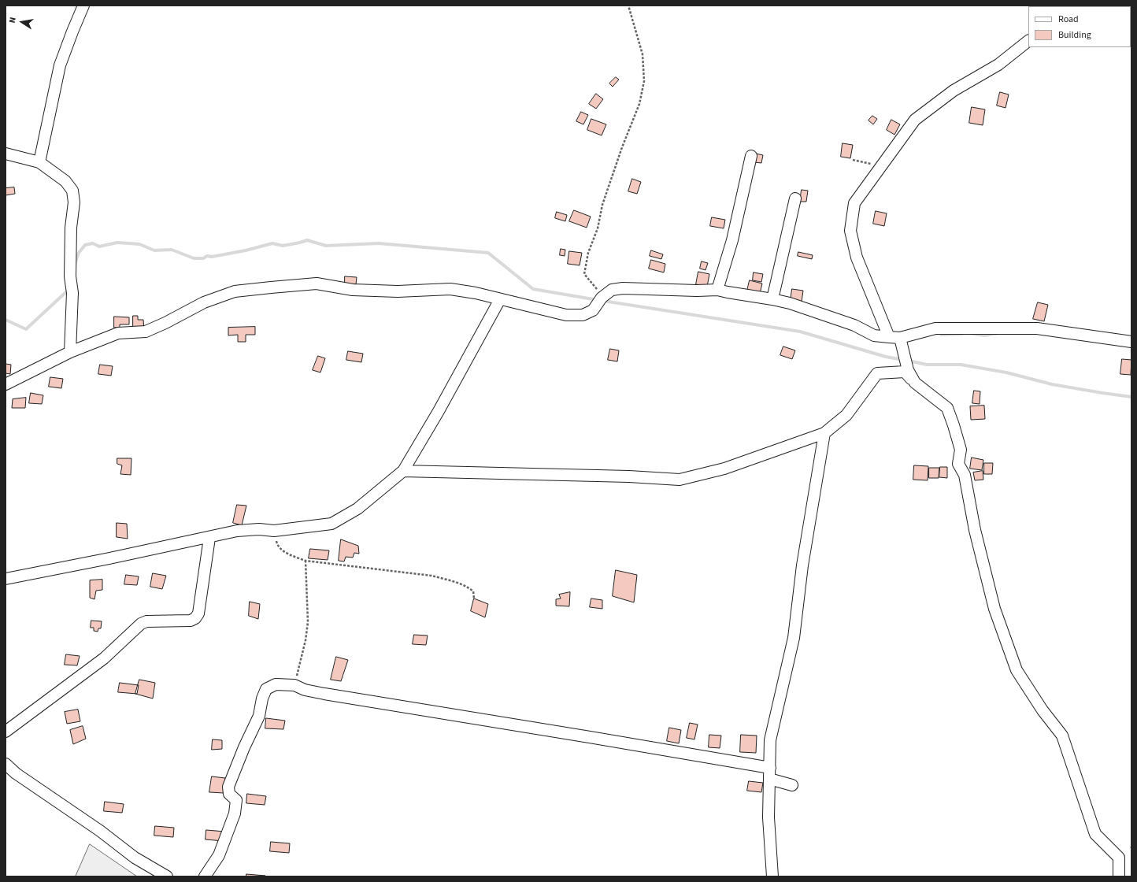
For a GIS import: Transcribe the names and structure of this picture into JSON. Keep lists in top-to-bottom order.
{
  "legend": ["Road", "Building"],
  "north": "left"
}
